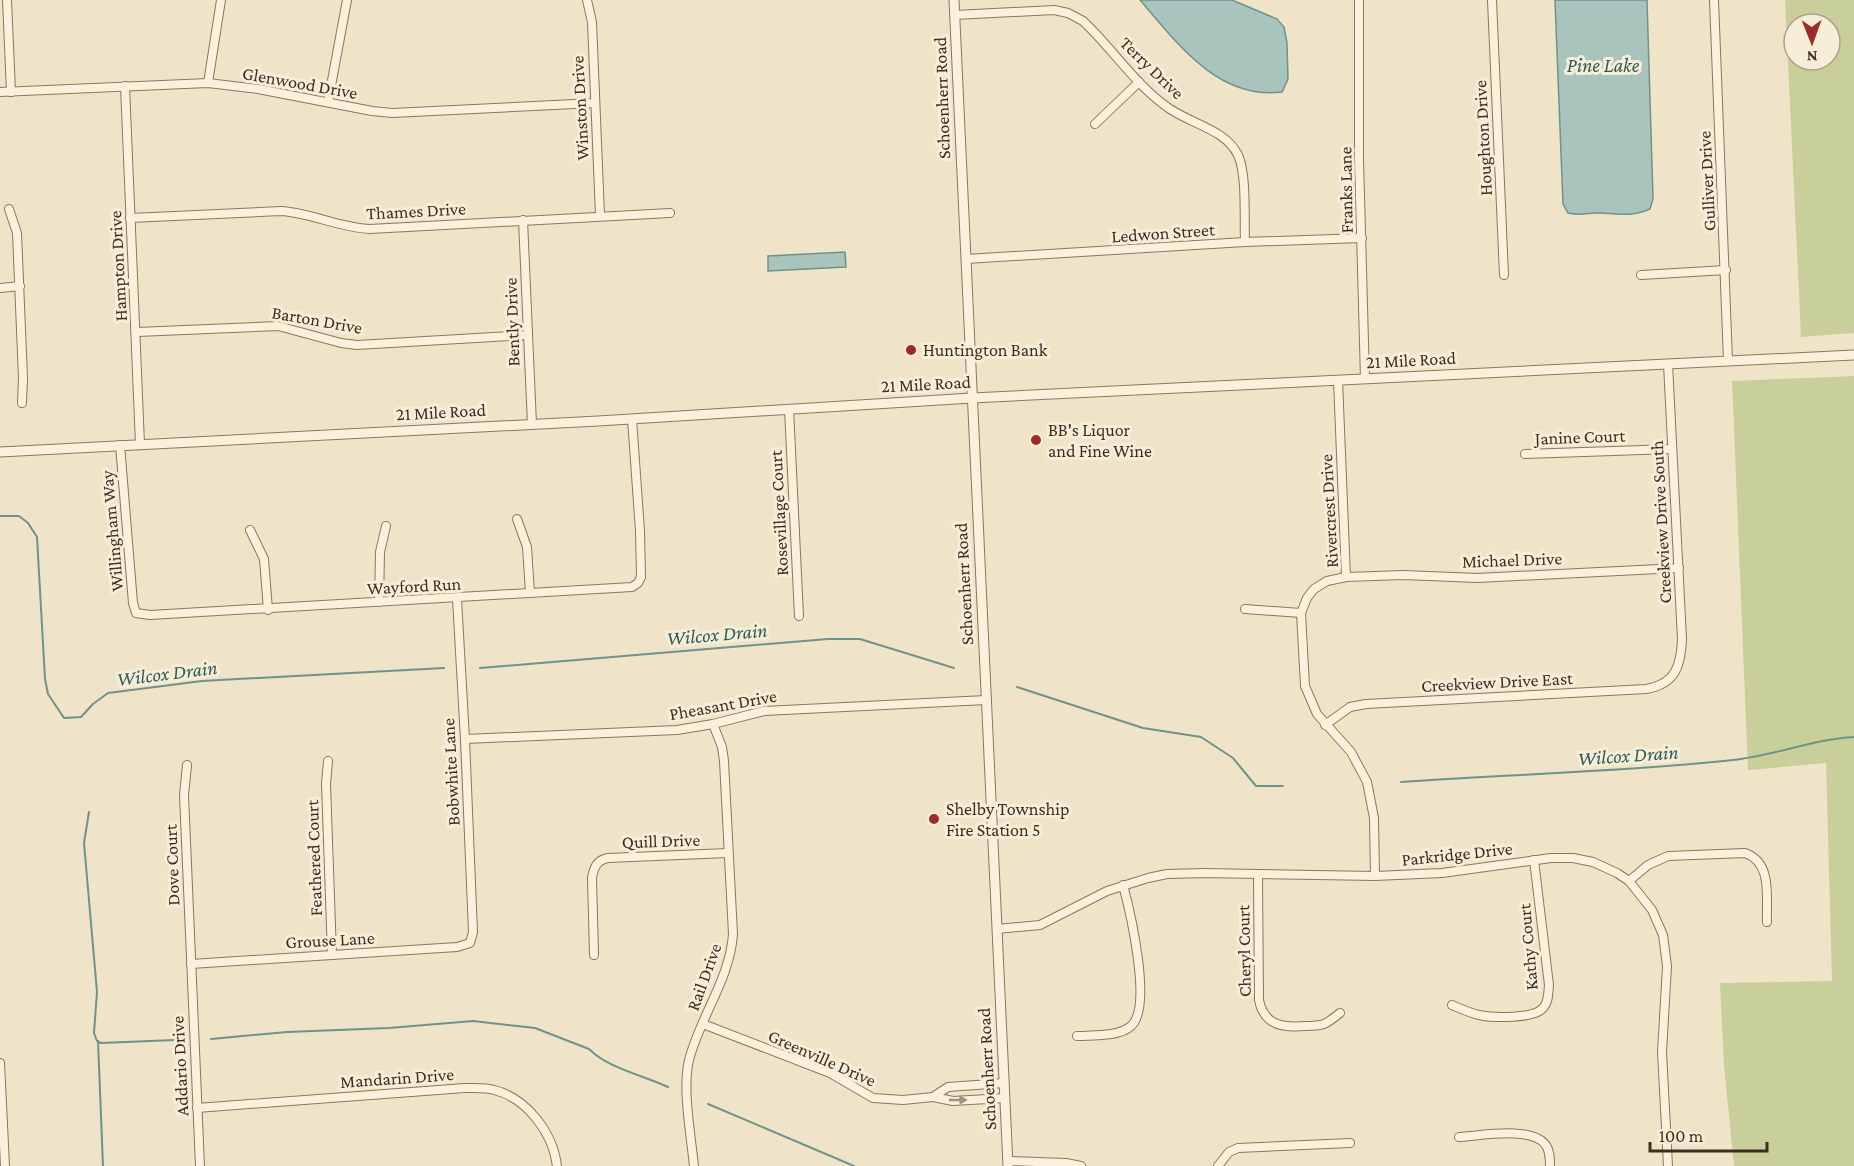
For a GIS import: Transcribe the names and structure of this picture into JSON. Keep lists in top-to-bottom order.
{
  "streets": {
    "street": [
      "Terry Drive",
      "Glenwood Drive",
      "Schoenherr Road",
      "Winston Drive",
      "Houghton Drive",
      "Gulliver Drive",
      "Franks Lane",
      "Thames Drive",
      "Ledwon Street",
      "Hampton Drive",
      "Barton Drive",
      "Bently Drive",
      "21 Mile Road",
      "Janine Court",
      "Rivercrest Drive",
      "Rosevillage Court",
      "Creekview Drive South",
      "Willingham Way",
      "Michael Drive",
      "Wayford Run",
      "Creekview Drive East",
      "Pheasant Drive",
      "Bobwhite Lane",
      "Quill Drive",
      "Parkridge Drive",
      "Feathered Court",
      "Dove Court",
      "Grouse Lane",
      "Kathy Court",
      "Cheryl Court",
      "Rail Drive",
      "Greenville Drive",
      "Addario Drive",
      "Mandarin Drive"
    ]
  },
  "crossings": [
    ["Terry Drive", "Schoenherr Road"],
    ["Terry Drive", "Ledwon Street"],
    ["Glenwood Drive", "Winston Drive"],
    ["Glenwood Drive", "Hampton Drive"],
    ["Schoenherr Road", "Ledwon Street"],
    ["Schoenherr Road", "21 Mile Road"],
    ["Schoenherr Road", "Pheasant Drive"],
    ["Schoenherr Road", "Parkridge Drive"],
    ["Schoenherr Road", "Greenville Drive"],
    ["Winston Drive", "Thames Drive"],
    ["Gulliver Drive", "21 Mile Road"],
    ["Franks Lane", "Ledwon Street"],
    ["Franks Lane", "21 Mile Road"],
    ["Thames Drive", "Hampton Drive"],
    ["Thames Drive", "Bently Drive"],
    ["Hampton Drive", "Barton Drive"],
    ["Hampton Drive", "21 Mile Road"],
    ["Barton Drive", "Bently Drive"],
    ["Bently Drive", "21 Mile Road"],
    ["21 Mile Road", "Rivercrest Drive"],
    ["21 Mile Road", "Rosevillage Court"],
    ["21 Mile Road", "Creekview Drive South"],
    ["21 Mile Road", "Willingham Way"],
    ["21 Mile Road", "Wayford Run"],
    ["Janine Court", "Creekview Drive South"],
    ["Rivercrest Drive", "Michael Drive"],
    ["Creekview Drive South", "Michael Drive"],
    ["Creekview Drive South", "Creekview Drive East"],
    ["Willingham Way", "Wayford Run"],
    ["Wayford Run", "Bobwhite Lane"],
    ["Pheasant Drive", "Bobwhite Lane"],
    ["Pheasant Drive", "Rail Drive"],
    ["Bobwhite Lane", "Grouse Lane"],
    ["Quill Drive", "Rail Drive"],
    ["Parkridge Drive", "Kathy Court"],
    ["Parkridge Drive", "Cheryl Court"],
    ["Feathered Court", "Grouse Lane"],
    ["Dove Court", "Grouse Lane"],
    ["Dove Court", "Addario Drive"],
    ["Grouse Lane", "Addario Drive"],
    ["Rail Drive", "Greenville Drive"],
    ["Addario Drive", "Mandarin Drive"]
  ],
  "water": ["Pine Lake", "Wilcox Drain"],
  "places": ["Huntington Bank", "BB's Liquor and Fine Wine", "Shelby Township Fire Station 5"],
  "scale_bar": "100 m",
  "north": "bottom"
}
